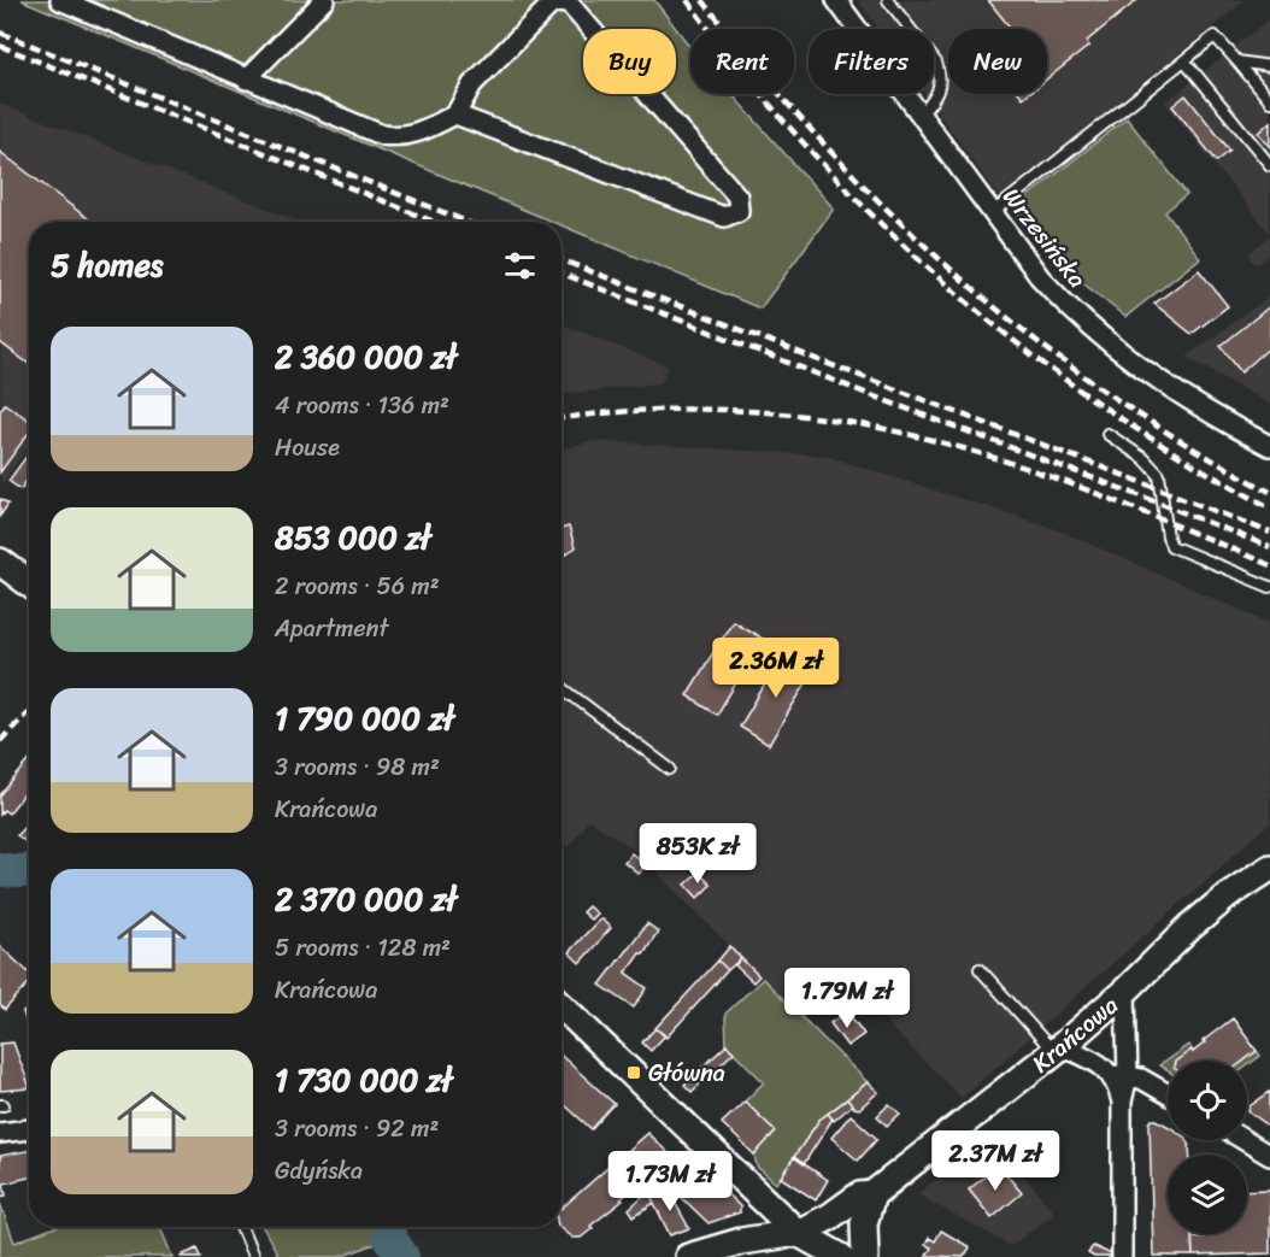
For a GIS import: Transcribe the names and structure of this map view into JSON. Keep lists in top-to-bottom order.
{
  "streets": {
    "street": ["Wrzesińska", "Krańcowa"]
  },
  "places": {
    "transit": ["Główna"]
  },
  "page": {
    "chip": [
      "Buy",
      "Rent",
      "Filters",
      "New"
    ],
    "heading": "5 homes",
    "list": [
      {
        "name": "2 360 000 zł",
        "note": "4 rooms · 136 m² · House"
      },
      {
        "name": "853 000 zł",
        "note": "2 rooms · 56 m² · Apartment"
      },
      {
        "name": "1 790 000 zł",
        "note": "3 rooms · 98 m² · Krańcowa"
      },
      {
        "name": "2 370 000 zł",
        "note": "5 rooms · 128 m² · Krańcowa"
      },
      {
        "name": "1 730 000 zł",
        "note": "3 rooms · 92 m² · Gdyńska"
      }
    ],
    "price": [
      "2.36M zł",
      "853K zł",
      "1.79M zł",
      "2.37M zł",
      "1.73M zł"
    ]
  }
}
